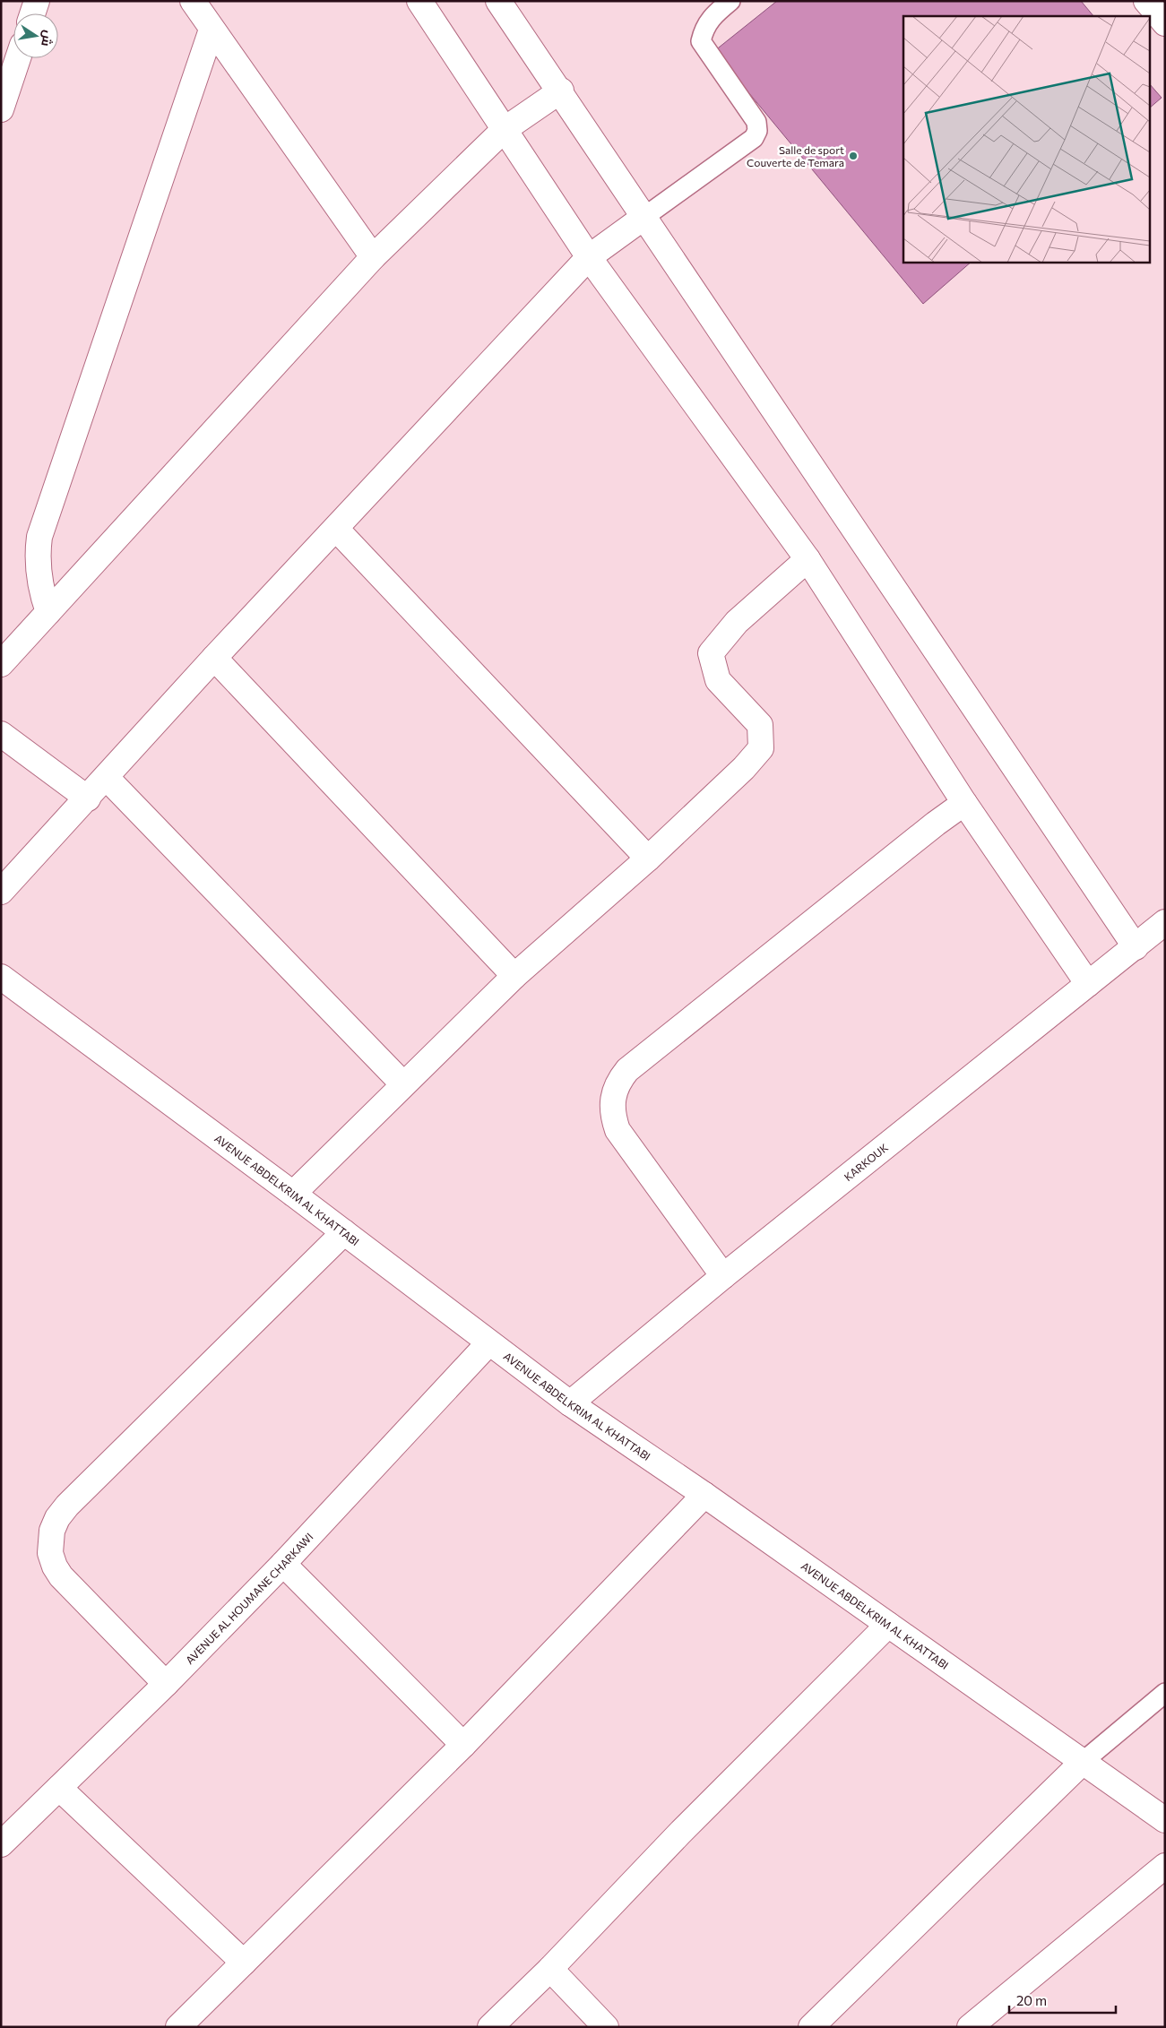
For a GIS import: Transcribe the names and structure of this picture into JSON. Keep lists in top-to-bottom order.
{
  "streets": {
    "street": ["KARKOUK", "AVENUE ABDELKRIM AL KHATTABI", "AVENUE AL HOUMANE CHARKAWI"]
  },
  "crossings": [
    ["KARKOUK", "AVENUE ABDELKRIM AL KHATTABI"],
    ["AVENUE ABDELKRIM AL KHATTABI", "AVENUE AL HOUMANE CHARKAWI"]
  ],
  "places": ["Salle de sport Couverte de Temara"],
  "scale_bar": "20 m",
  "north": "right"
}
